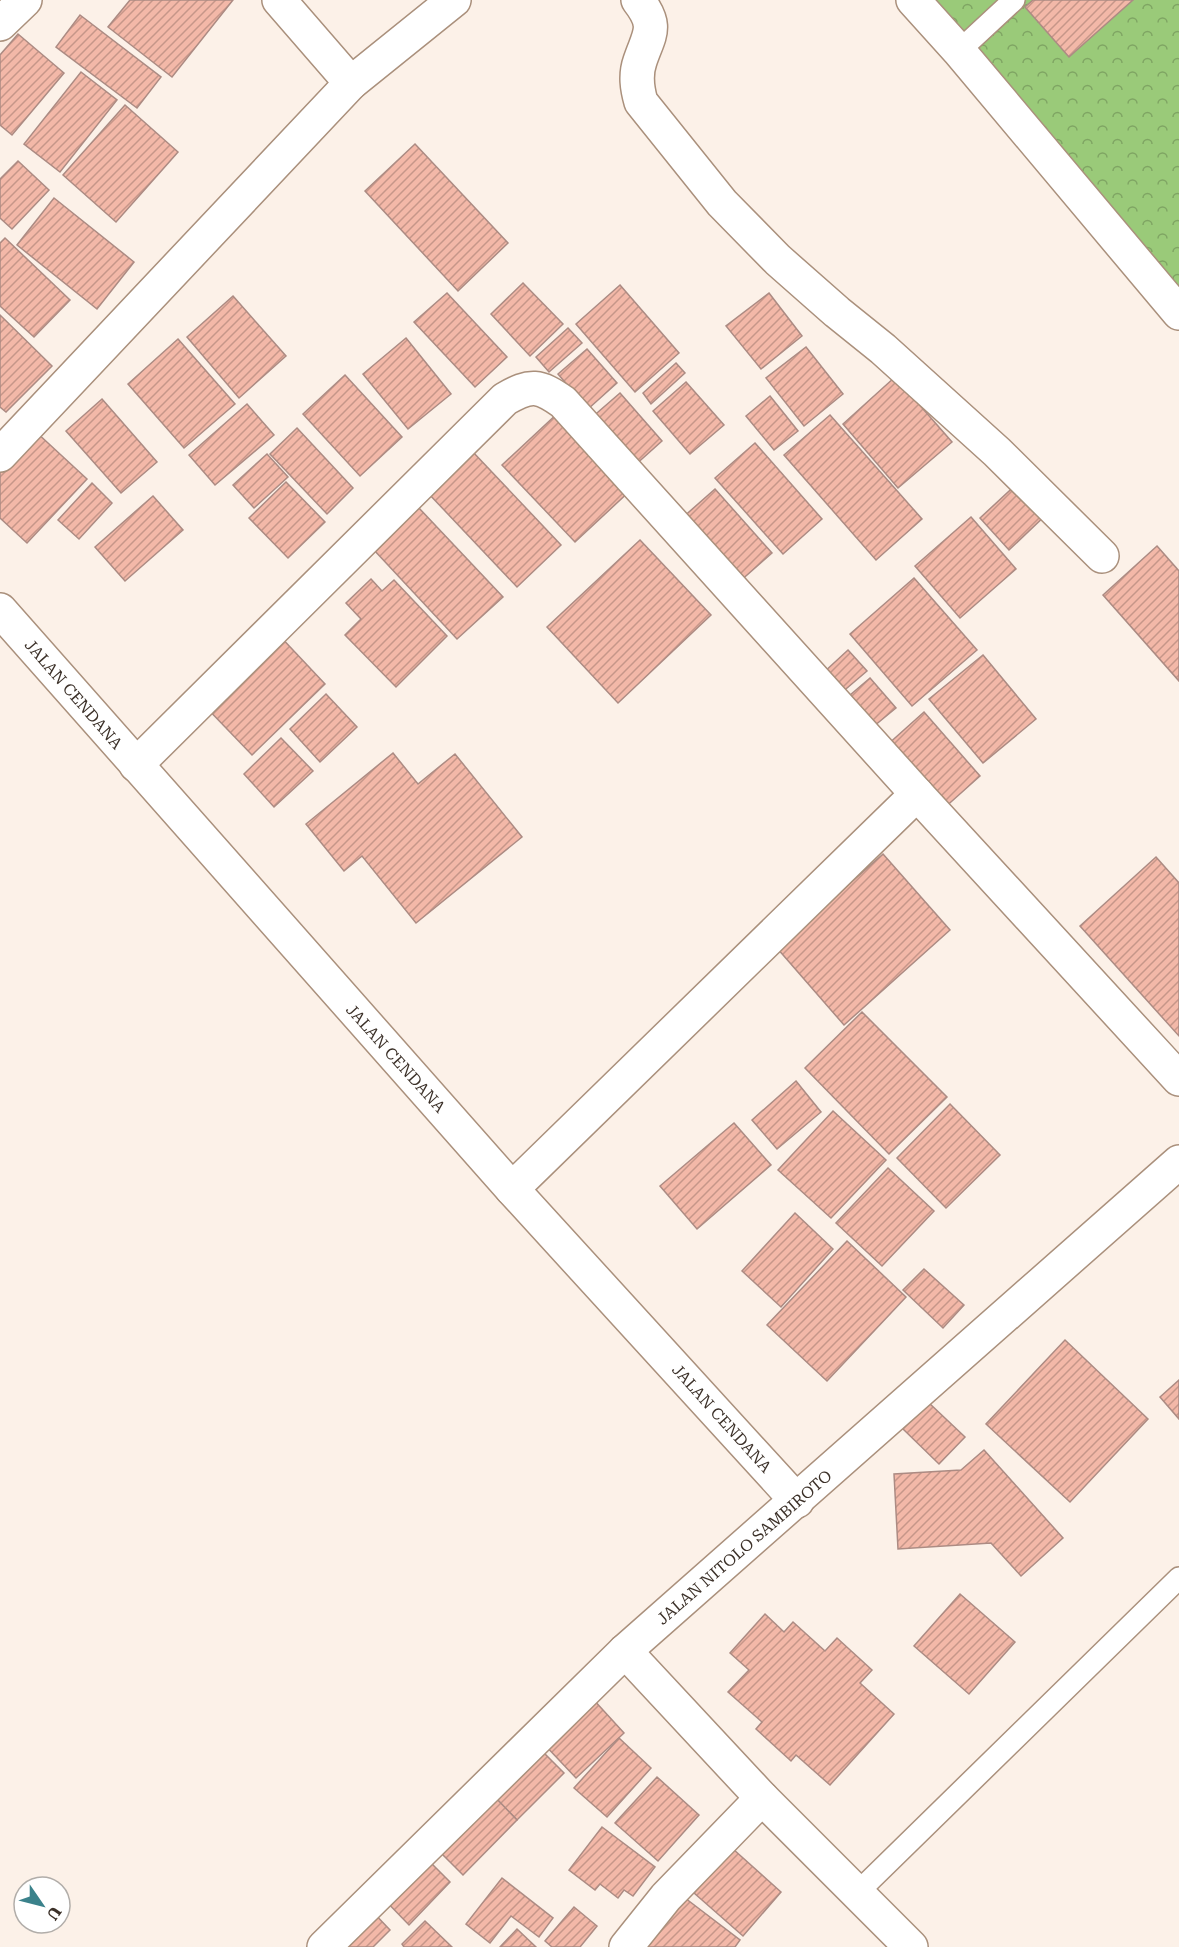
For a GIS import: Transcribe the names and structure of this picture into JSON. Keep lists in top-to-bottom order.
{
  "streets": {
    "street": ["JALAN CENDANA", "JALAN NITOLO SAMBIROTO"]
  },
  "crossings": [
    ["JALAN CENDANA", "JALAN NITOLO SAMBIROTO"]
  ],
  "north": "bottom right"
}
